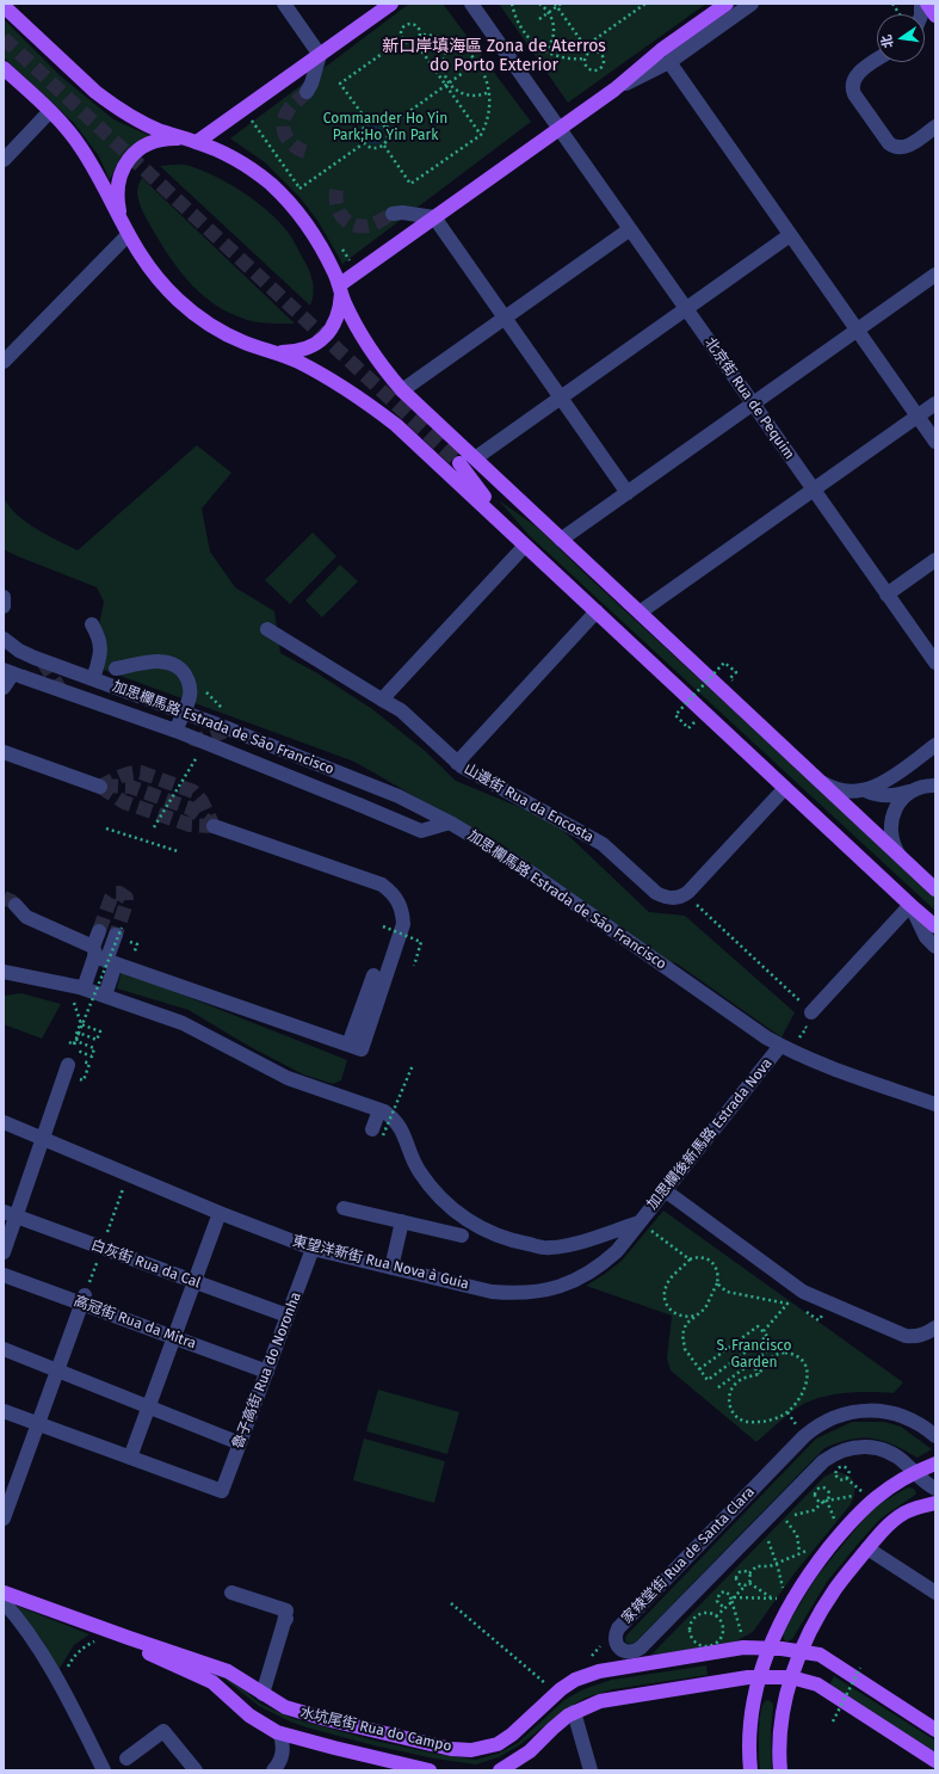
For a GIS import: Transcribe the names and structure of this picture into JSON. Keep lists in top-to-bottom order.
{
  "streets": {
    "main road": ["水坑尾街 Rua do Campo"],
    "street": [
      "北京街 Rua de Pequim",
      "加思欄馬路 Estrada de São Francisco",
      "山邊街 Rua da Encosta",
      "加思欄後新馬路 Estrada Nova",
      "東望洋新街 Rua Nova à Guia",
      "白灰街 Rua da Cal",
      "高冠街 Rua da Mitra",
      "魯子高街 Rua do Noronha",
      "家辣堂街 Rua de Santa Clara"
    ]
  },
  "crossings": [
    ["加思欄馬路 Estrada de São Francisco", "加思欄後新馬路 Estrada Nova"],
    ["加思欄後新馬路 Estrada Nova", "東望洋新街 Rua Nova à Guia"],
    ["東望洋新街 Rua Nova à Guia", "魯子高街 Rua do Noronha"],
    ["白灰街 Rua da Cal", "魯子高街 Rua do Noronha"],
    ["高冠街 Rua da Mitra", "魯子高街 Rua do Noronha"]
  ],
  "districts": ["新口岸填海區 Zona de Aterros do Porto Exterior"],
  "parks": ["Commander Ho Yin Park;Ho Yin Park", "S. Francisco Garden"],
  "north": "left"
}
